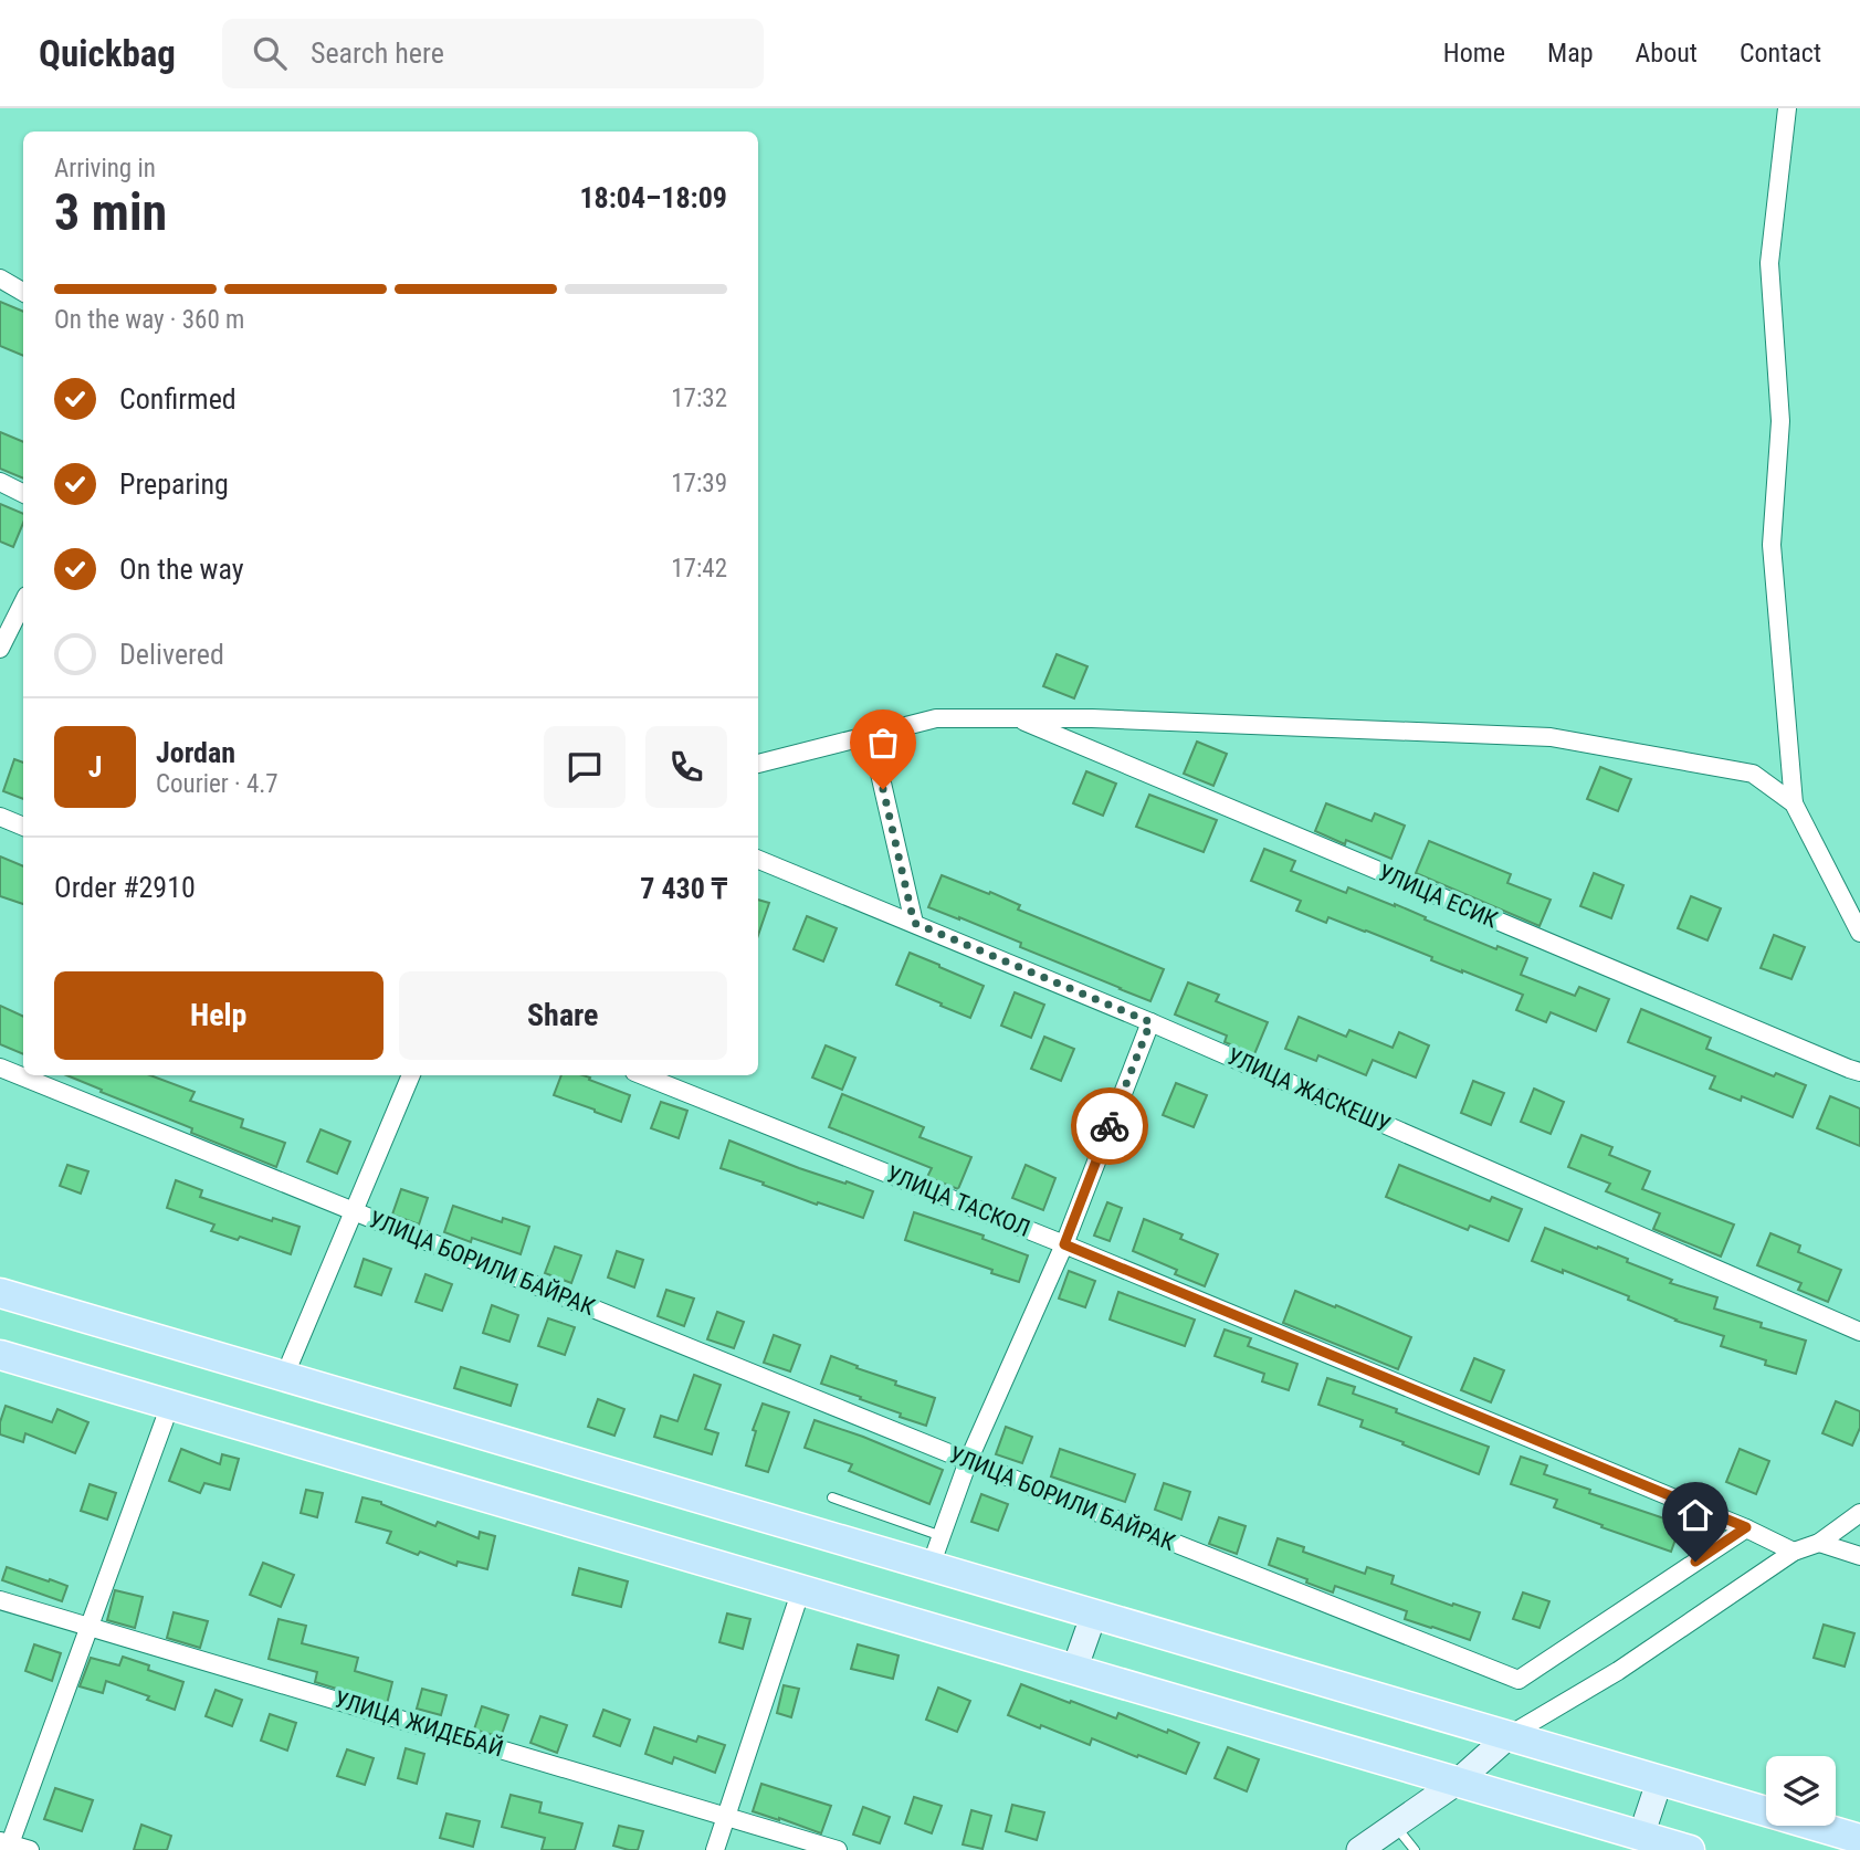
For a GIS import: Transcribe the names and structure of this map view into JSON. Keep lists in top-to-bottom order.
{
  "streets": {
    "street": [
      "УЛИЦА ЕСИК",
      "УЛИЦА ЖАСКЕШУ",
      "УЛИЦА ТАСКОЛ",
      "УЛИЦА БОРИЛИ БАЙРАК",
      "УЛИЦА ЖИДЕБАЙ"
    ]
  },
  "crossings": [
    ["УЛИЦА ТАСКОЛ", "УЛИЦА БОРИЛИ БАЙРАК"]
  ],
  "page": {
    "header": "Quickbag",
    "search": "Search here",
    "nav": [
      "Home",
      "Map",
      "About",
      "Contact"
    ],
    "heading": ["3 min", "Arriving in", "18:04–18:09"],
    "panel": [
      "Jordan",
      "Courier · 4.7",
      "Order #2910",
      "7 430 ₸"
    ],
    "bar": "On the way · 360 m",
    "list": [
      ["Confirmed", "17:32"],
      ["Preparing", "17:39"],
      ["On the way", "17:42"],
      "Delivered"
    ],
    "round": "J",
    "buttons": ["Help", "Share"]
  }
}
